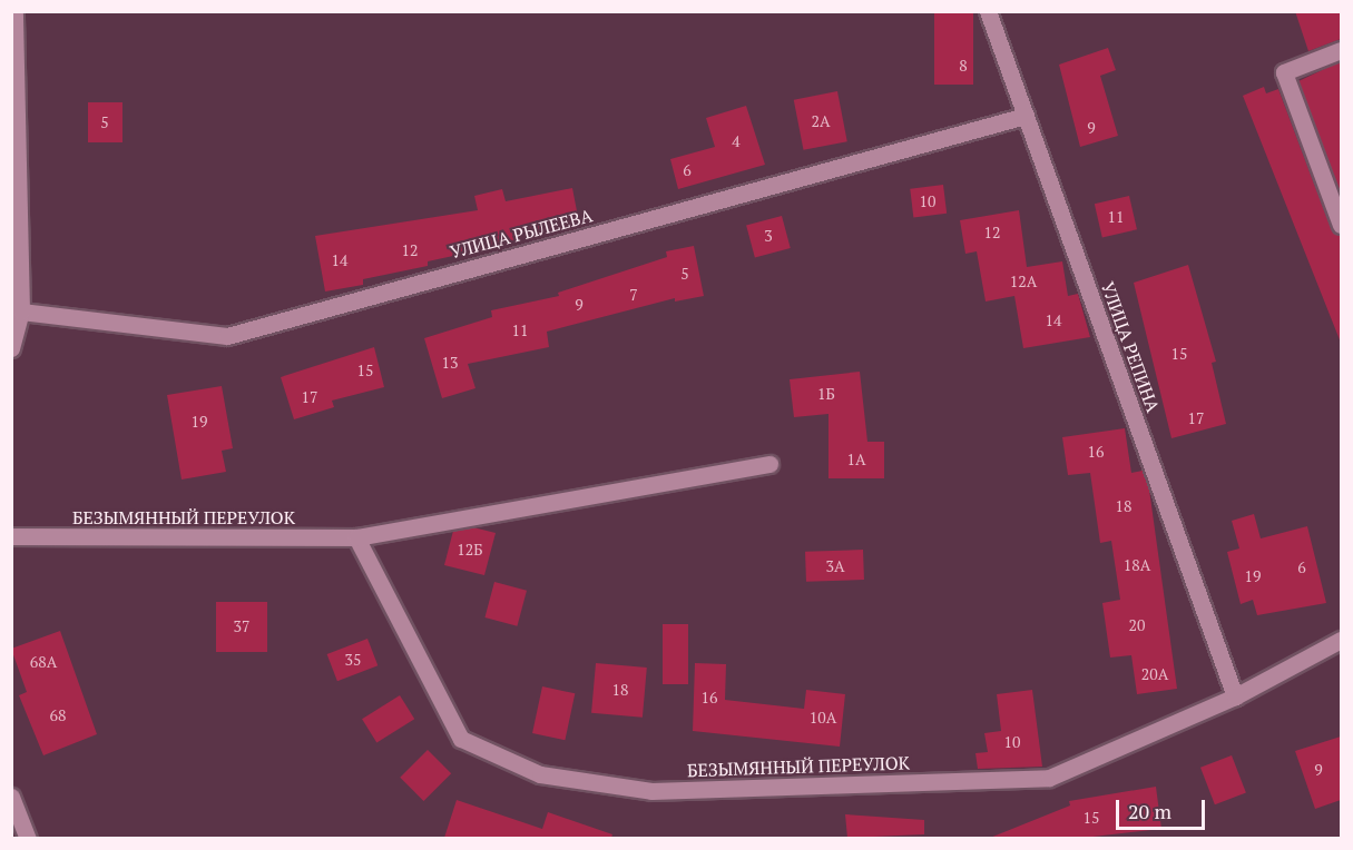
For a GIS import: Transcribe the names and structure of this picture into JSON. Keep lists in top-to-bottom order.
{
  "streets": {
    "street": ["УЛИЦА РЫЛЕЕВА", "УЛИЦА РЕПИНА", "БЕЗЫМЯННЫЙ ПЕРЕУЛОК"]
  },
  "crossings": [
    ["УЛИЦА РЫЛЕЕВА", "УЛИЦА РЕПИНА"],
    ["УЛИЦА РЕПИНА", "БЕЗЫМЯННЫЙ ПЕРЕУЛОК"]
  ],
  "house_numbers": [
    "8",
    "2А",
    "5",
    "9",
    "4",
    "6",
    "10",
    "11",
    "12",
    "3",
    "12",
    "14",
    "5",
    "12А",
    "7",
    "9",
    "14",
    "11",
    "15",
    "13",
    "15",
    "1Б",
    "17",
    "17",
    "19",
    "16",
    "1А",
    "18",
    "12Б",
    "18А",
    "3А",
    "6",
    "19",
    "20",
    "37",
    "35",
    "68А",
    "20А",
    "18",
    "16",
    "68",
    "10А",
    "10",
    "9",
    "15"
  ],
  "scale_bar": "20 m"
}
